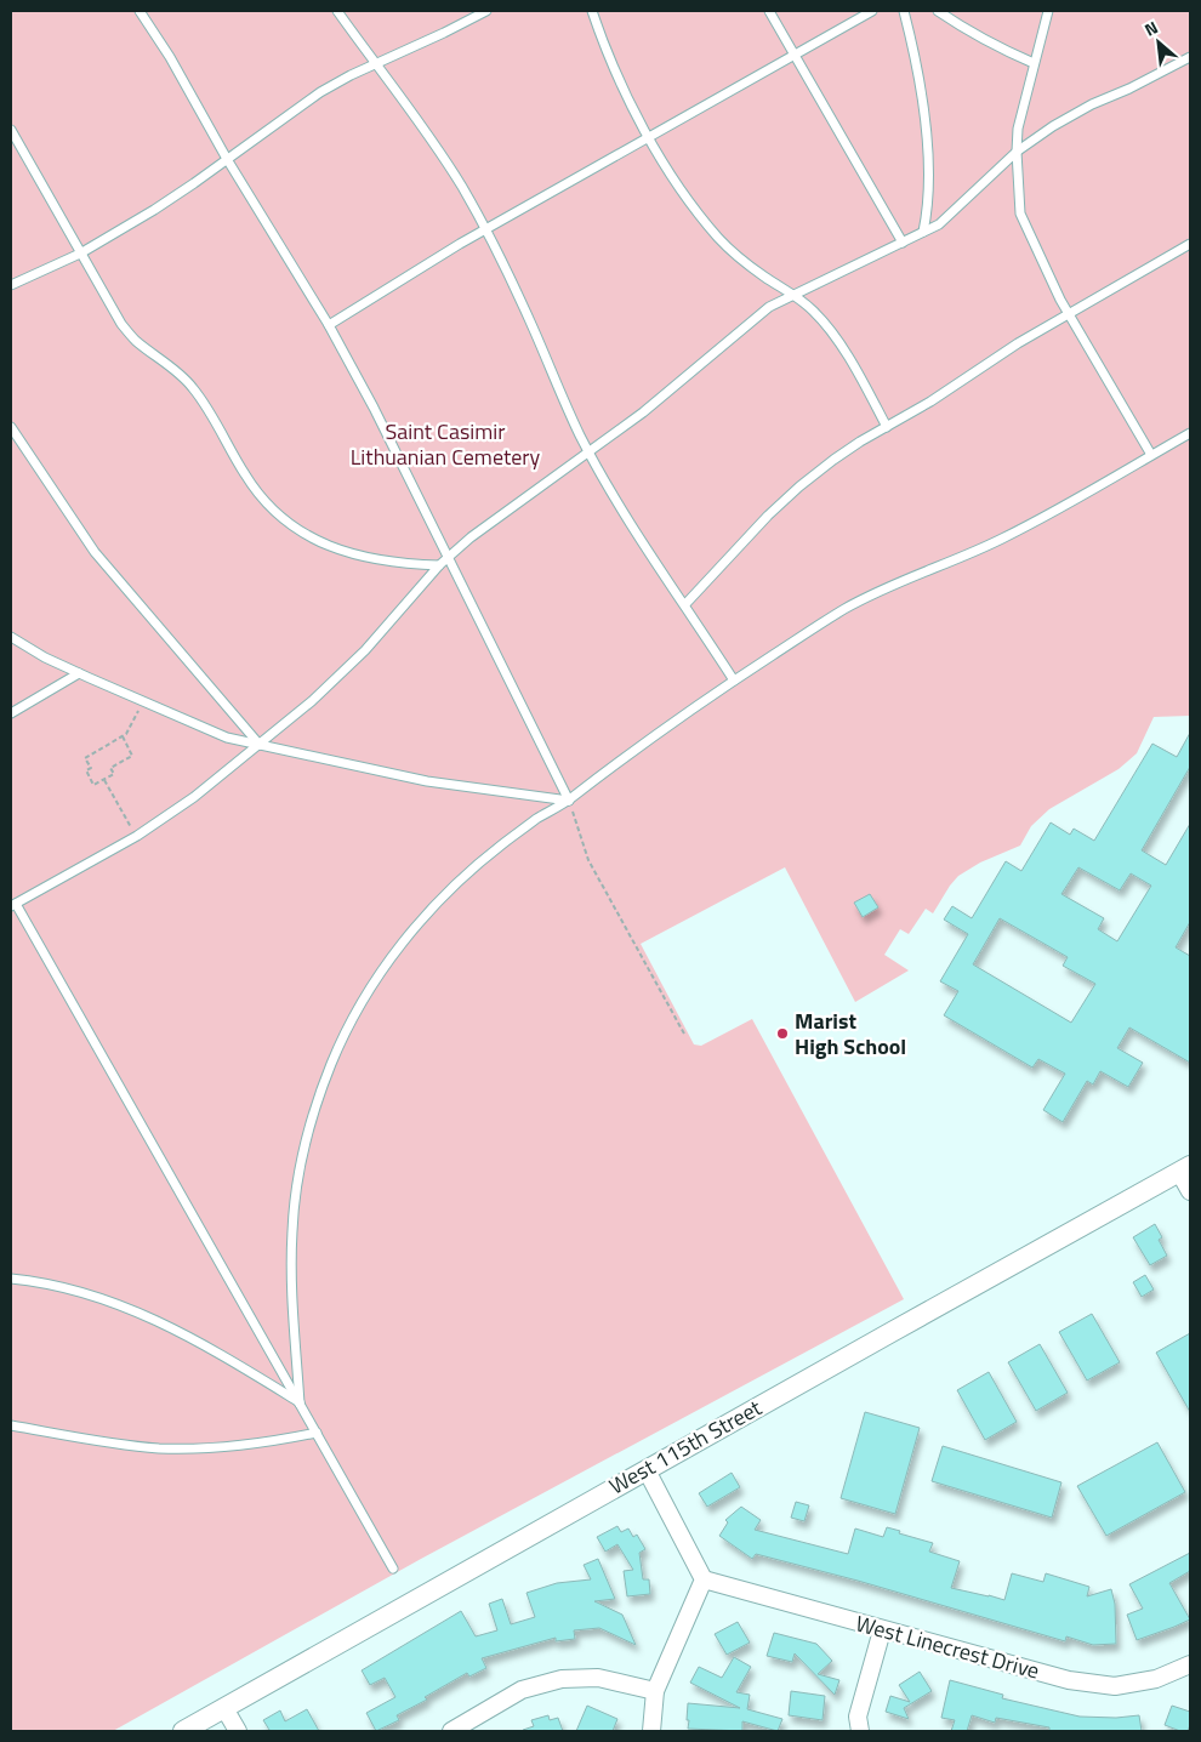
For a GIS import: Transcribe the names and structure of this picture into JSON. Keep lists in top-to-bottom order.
{
  "streets": {
    "street": ["West 115th Street", "West Linecrest Drive"]
  },
  "parks": ["Saint Casimir Lithuanian Cemetery"],
  "places": ["Marist High School"],
  "north": "top left"
}
